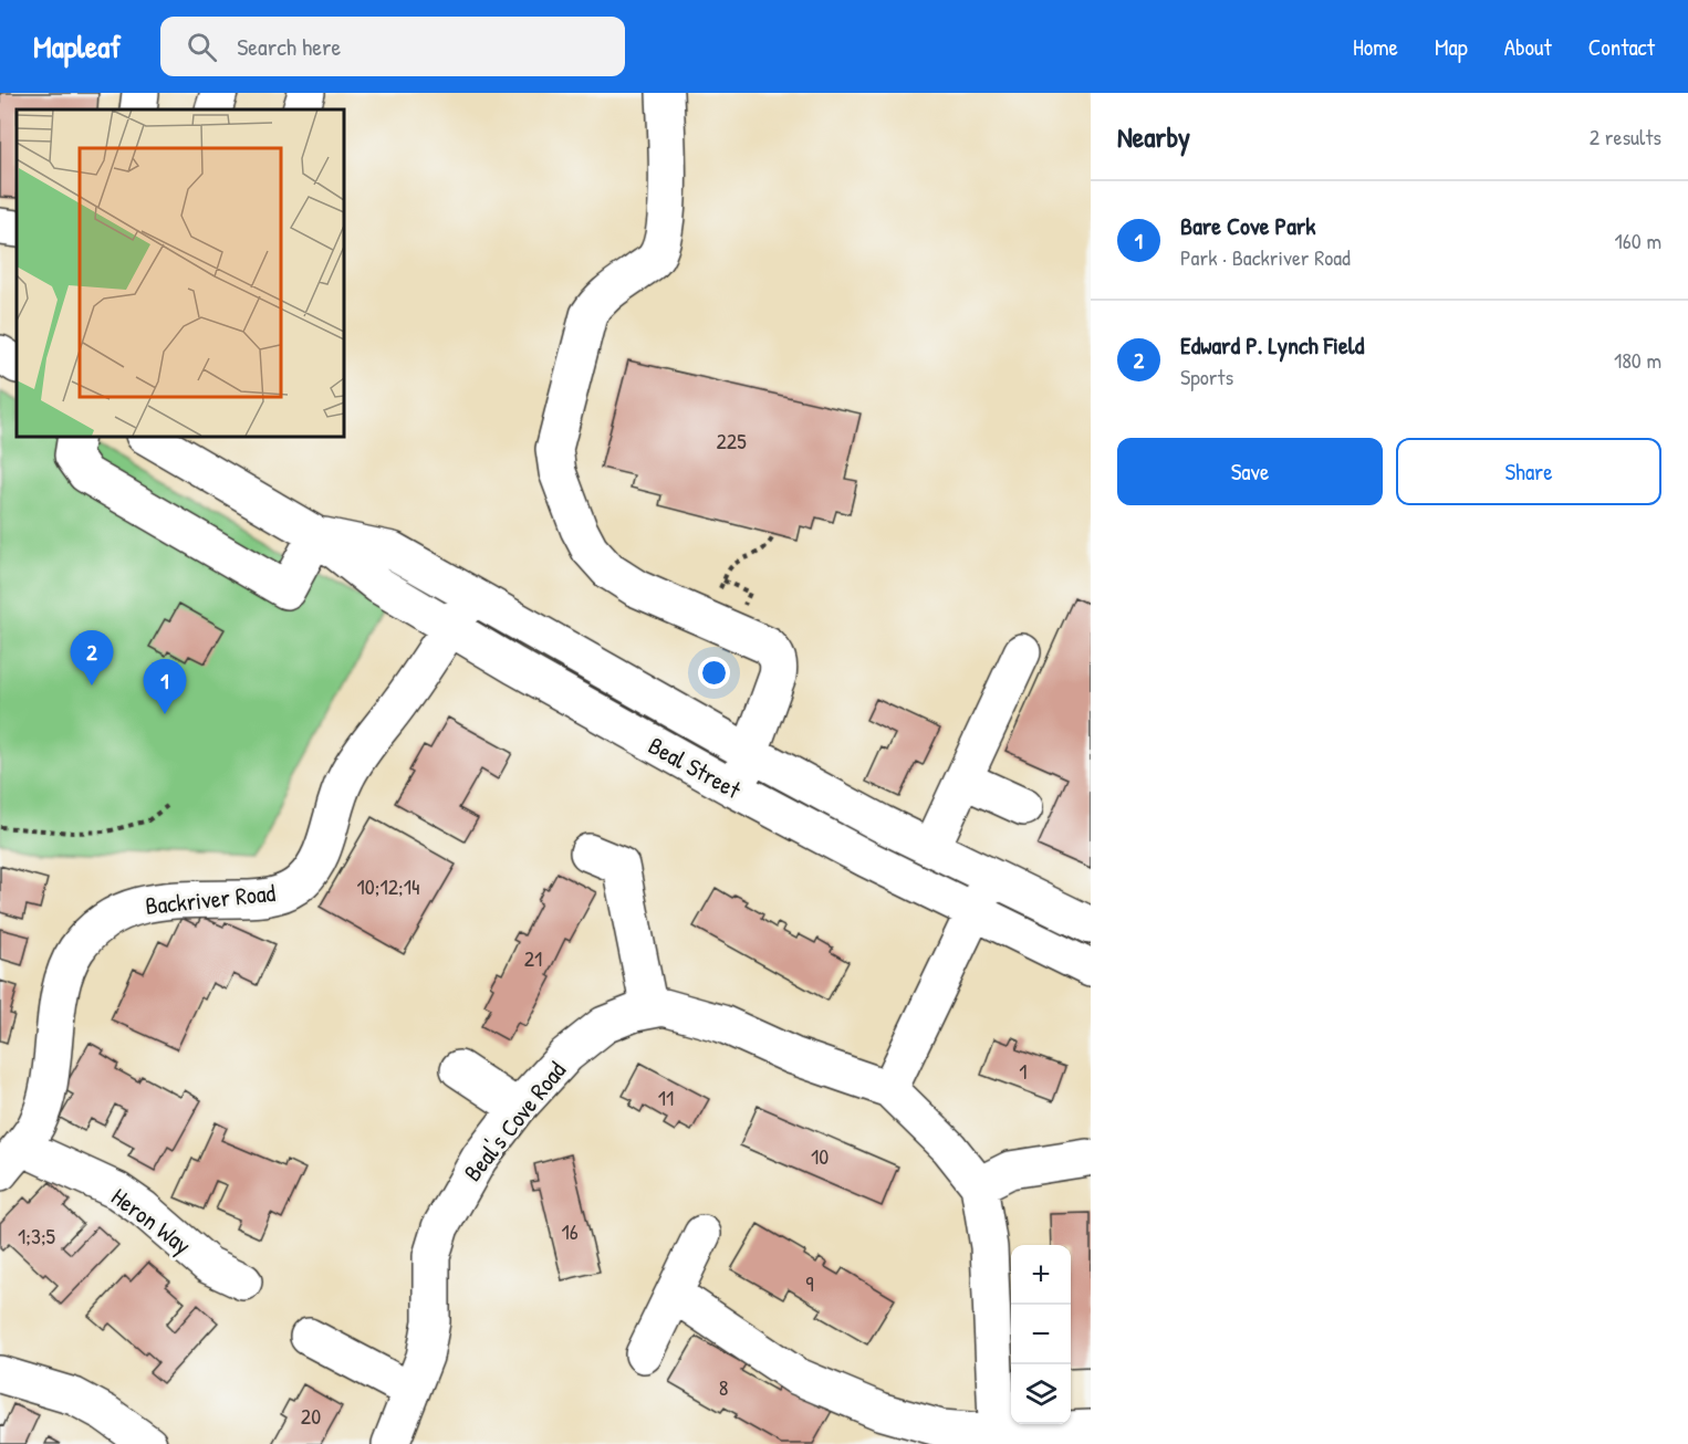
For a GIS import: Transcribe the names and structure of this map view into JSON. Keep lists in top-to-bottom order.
{
  "streets": {
    "street": [
      "Beal Street",
      "Backriver Road",
      "Beal's Cove Road",
      "Heron Way"
    ]
  },
  "crossings": [
    ["Beal Street", "Backriver Road"],
    ["Backriver Road", "Heron Way"]
  ],
  "house_numbers": [
    "225",
    "10;12;14",
    "21",
    "1",
    "11",
    "10",
    "16",
    "1;3;5",
    "9",
    "8",
    "20"
  ],
  "page": {
    "header": "Mapleaf",
    "search": "Search here",
    "nav": [
      "Home",
      "Map",
      "About",
      "Contact"
    ],
    "heading": ["Nearby", "2 results"],
    "list": [
      {
        "mark": "1",
        "name": "Bare Cove Park",
        "note": "Park · Backriver Road",
        "value": "160 m"
      },
      {
        "mark": "2",
        "name": "Edward P. Lynch Field",
        "note": "Sports",
        "value": "180 m"
      }
    ],
    "buttons": ["Save", "Share"],
    "pins": ["2", "1"],
    "map_buttons": ["+", "−"]
  }
}
